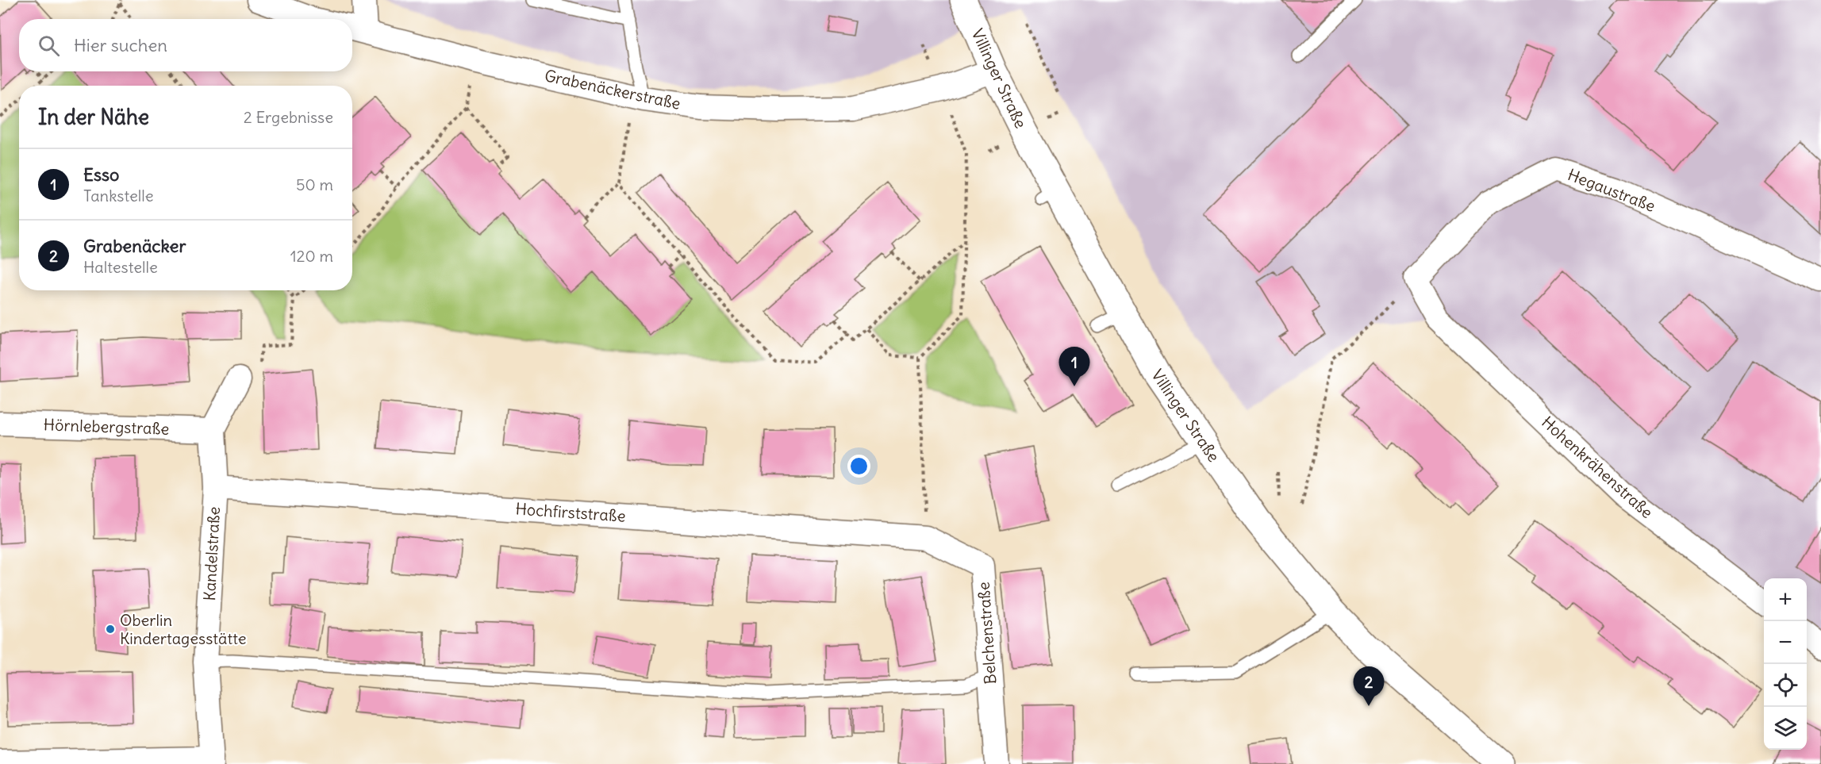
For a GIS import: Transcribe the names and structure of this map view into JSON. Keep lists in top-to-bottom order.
{
  "streets": {
    "main road": ["Villinger Straße"],
    "street": [
      "Grabenäckerstraße",
      "Hegaustraße",
      "Hörnlebergstraße",
      "Hohenkrähenstraße",
      "Hochfirststraße",
      "Kandelstraße",
      "Belchenstraße"
    ]
  },
  "crossings": [
    ["Villinger Straße", "Grabenäckerstraße"],
    ["Hegaustraße", "Hohenkrähenstraße"],
    ["Hörnlebergstraße", "Kandelstraße"],
    ["Hochfirststraße", "Kandelstraße"],
    ["Hochfirststraße", "Belchenstraße"]
  ],
  "places": ["Oberlin Kindertagesstätte"],
  "page": {
    "search": "Hier suchen",
    "heading": ["In der Nähe", "2 Ergebnisse"],
    "list": [
      {
        "mark": "1",
        "name": "Esso",
        "note": "Tankstelle",
        "value": "50 m"
      },
      {
        "mark": "2",
        "name": "Grabenäcker",
        "note": "Haltestelle",
        "value": "120 m"
      }
    ],
    "pins": ["1", "2"],
    "map_buttons": ["+", "−"]
  }
}
